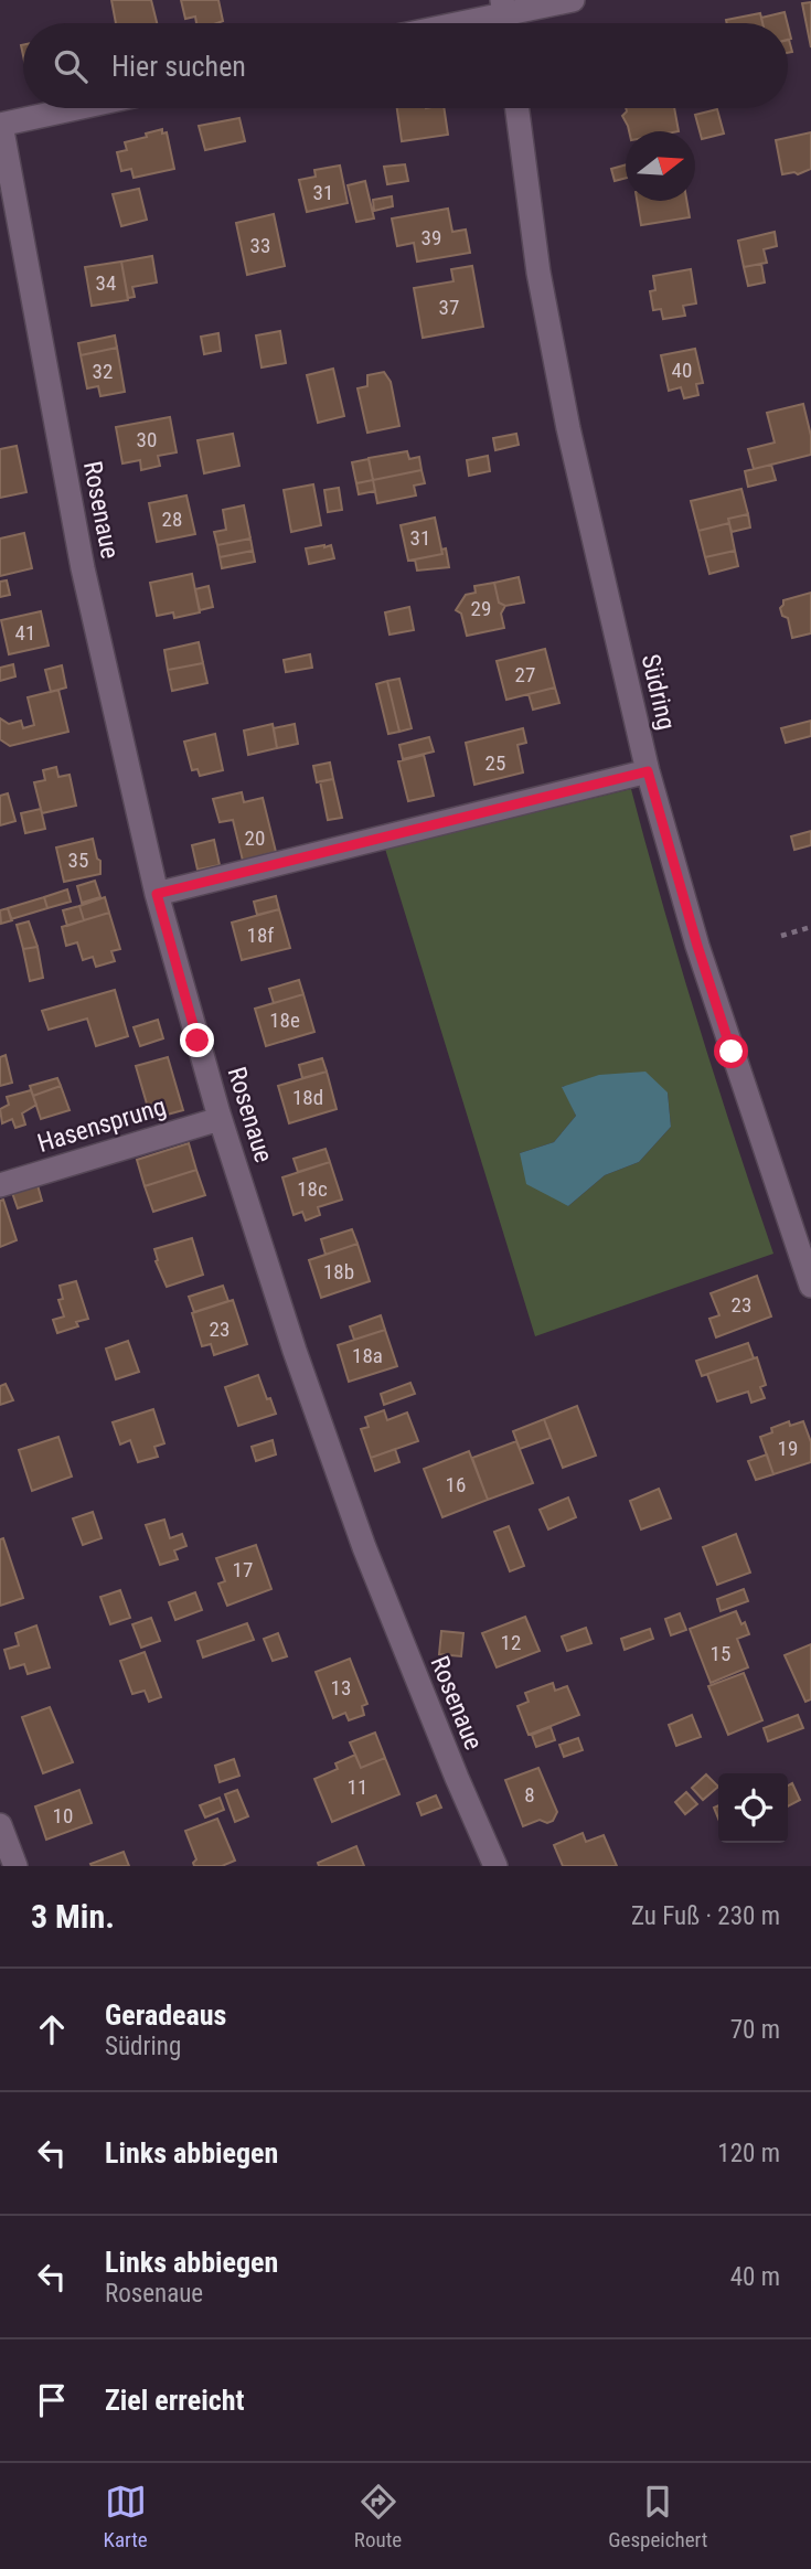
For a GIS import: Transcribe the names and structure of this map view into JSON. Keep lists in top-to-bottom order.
{
  "streets": {
    "street": ["Rosenaue", "Südring", "Hasensprung"]
  },
  "crossings": [
    ["Rosenaue", "Hasensprung"]
  ],
  "house_numbers": [
    "31",
    "39",
    "33",
    "34",
    "37",
    "40",
    "32",
    "30",
    "28",
    "31",
    "29",
    "41",
    "27",
    "25",
    "20",
    "35",
    "18f",
    "18e",
    "18d",
    "18c",
    "18b",
    "23",
    "23",
    "18a",
    "19",
    "16",
    "17",
    "12",
    "15",
    "13",
    "11",
    "8",
    "10"
  ],
  "north": "right",
  "page": {
    "search": "Hier suchen",
    "heading": ["3 Min.", "Zu Fuß · 230 m"],
    "list": [
      ["Geradeaus", "Südring", "70 m"],
      ["Links abbiegen", "120 m"],
      ["Links abbiegen", "Rosenaue", "40 m"],
      "Ziel erreicht"
    ],
    "nav": ["Karte", "Route", "Gespeichert"]
  }
}
